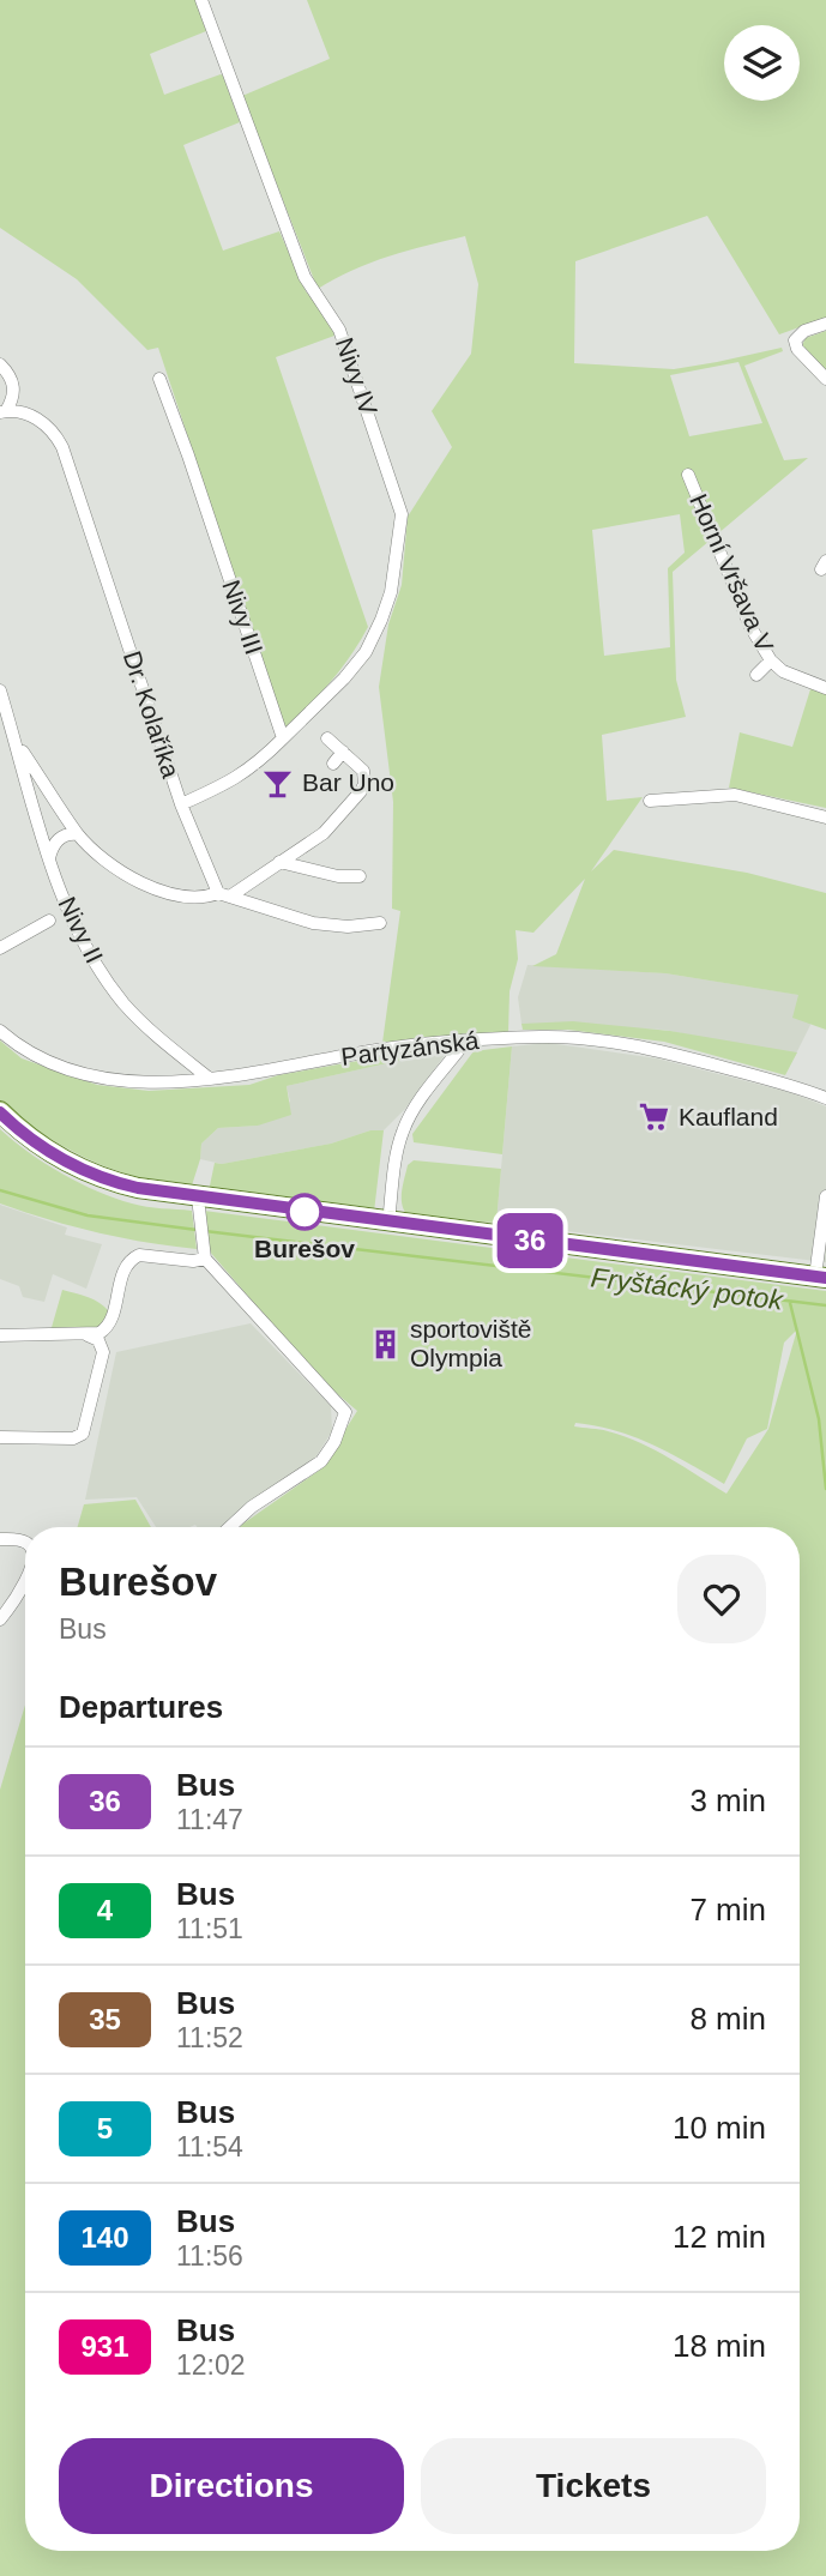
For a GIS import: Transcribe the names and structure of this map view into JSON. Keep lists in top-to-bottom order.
{
  "streets": {
    "street": [
      "Nivy IV",
      "Horní Vršava V",
      "Nivy III",
      "Dr. Kolaříka",
      "Nivy II",
      "Partyzánská"
    ]
  },
  "crossings": [
    ["Nivy IV", "Nivy III"],
    ["Dr. Kolaříka", "Nivy II"],
    ["Nivy II", "Partyzánská"]
  ],
  "water": ["Fryštácký potok"],
  "places": {
    "bar": ["Bar Uno"],
    "supermarket": ["Kaufland"],
    "other": ["Burešov"],
    "building": ["sportoviště Olympia"]
  },
  "lines": ["bus line 36"],
  "page": {
    "on_map": "36",
    "heading": [
      ["Burešov", "Bus"],
      "Departures"
    ],
    "list": [
      {
        "mark": "36",
        "name": "Bus",
        "note": "11:47",
        "value": "3 min"
      },
      {
        "mark": "4",
        "name": "Bus",
        "note": "11:51",
        "value": "7 min"
      },
      {
        "mark": "35",
        "name": "Bus",
        "note": "11:52",
        "value": "8 min"
      },
      {
        "mark": "5",
        "name": "Bus",
        "note": "11:54",
        "value": "10 min"
      },
      {
        "mark": "140",
        "name": "Bus",
        "note": "11:56",
        "value": "12 min"
      },
      {
        "mark": "931",
        "name": "Bus",
        "note": "12:02",
        "value": "18 min"
      }
    ],
    "buttons": ["Directions", "Tickets"]
  }
}
